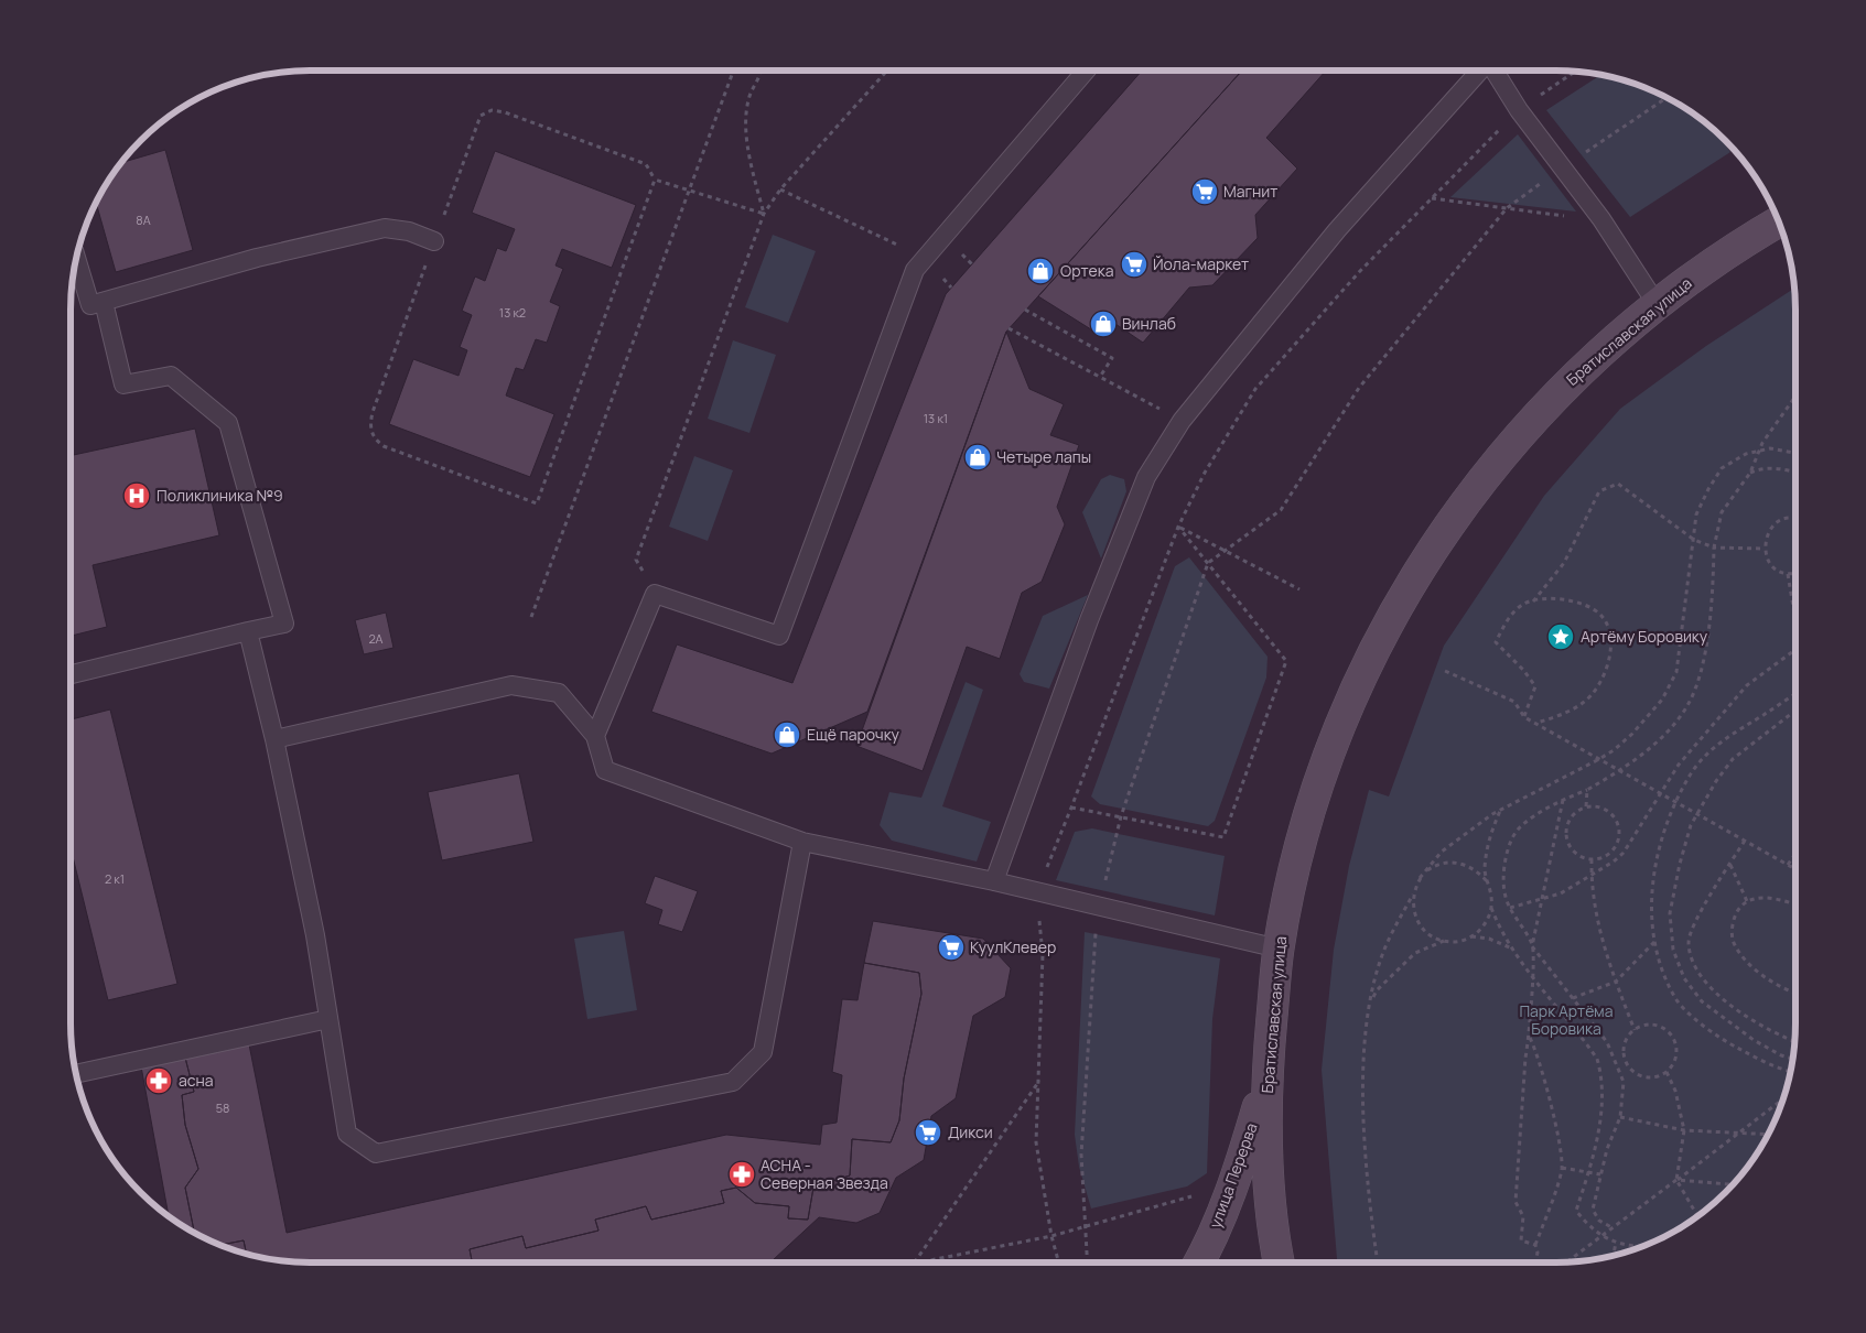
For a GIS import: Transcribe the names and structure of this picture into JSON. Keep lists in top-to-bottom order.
{
  "streets": {
    "main road": ["Братиславская улица", "улица Перерва"]
  },
  "crossings": [
    ["Братиславская улица", "улица Перерва"]
  ],
  "parks": ["Парк Артёма Боровика"],
  "places": {
    "supermarket": [
      "Магнит",
      "Йола-маркет",
      "КуулКлевер",
      "Дикси"
    ],
    "shop": [
      "Ортека",
      "Винлаб",
      "Четыре лапы",
      "Ещё парочку"
    ],
    "hospital": ["Поликлиника №9"],
    "place": ["Артёму Боровику"],
    "pharmacy": ["асна", "АСНА - Северная Звезда"]
  },
  "house_numbers": [
    "8А",
    "13 к2",
    "13 к1",
    "2А",
    "2 к1",
    "58"
  ]
}
